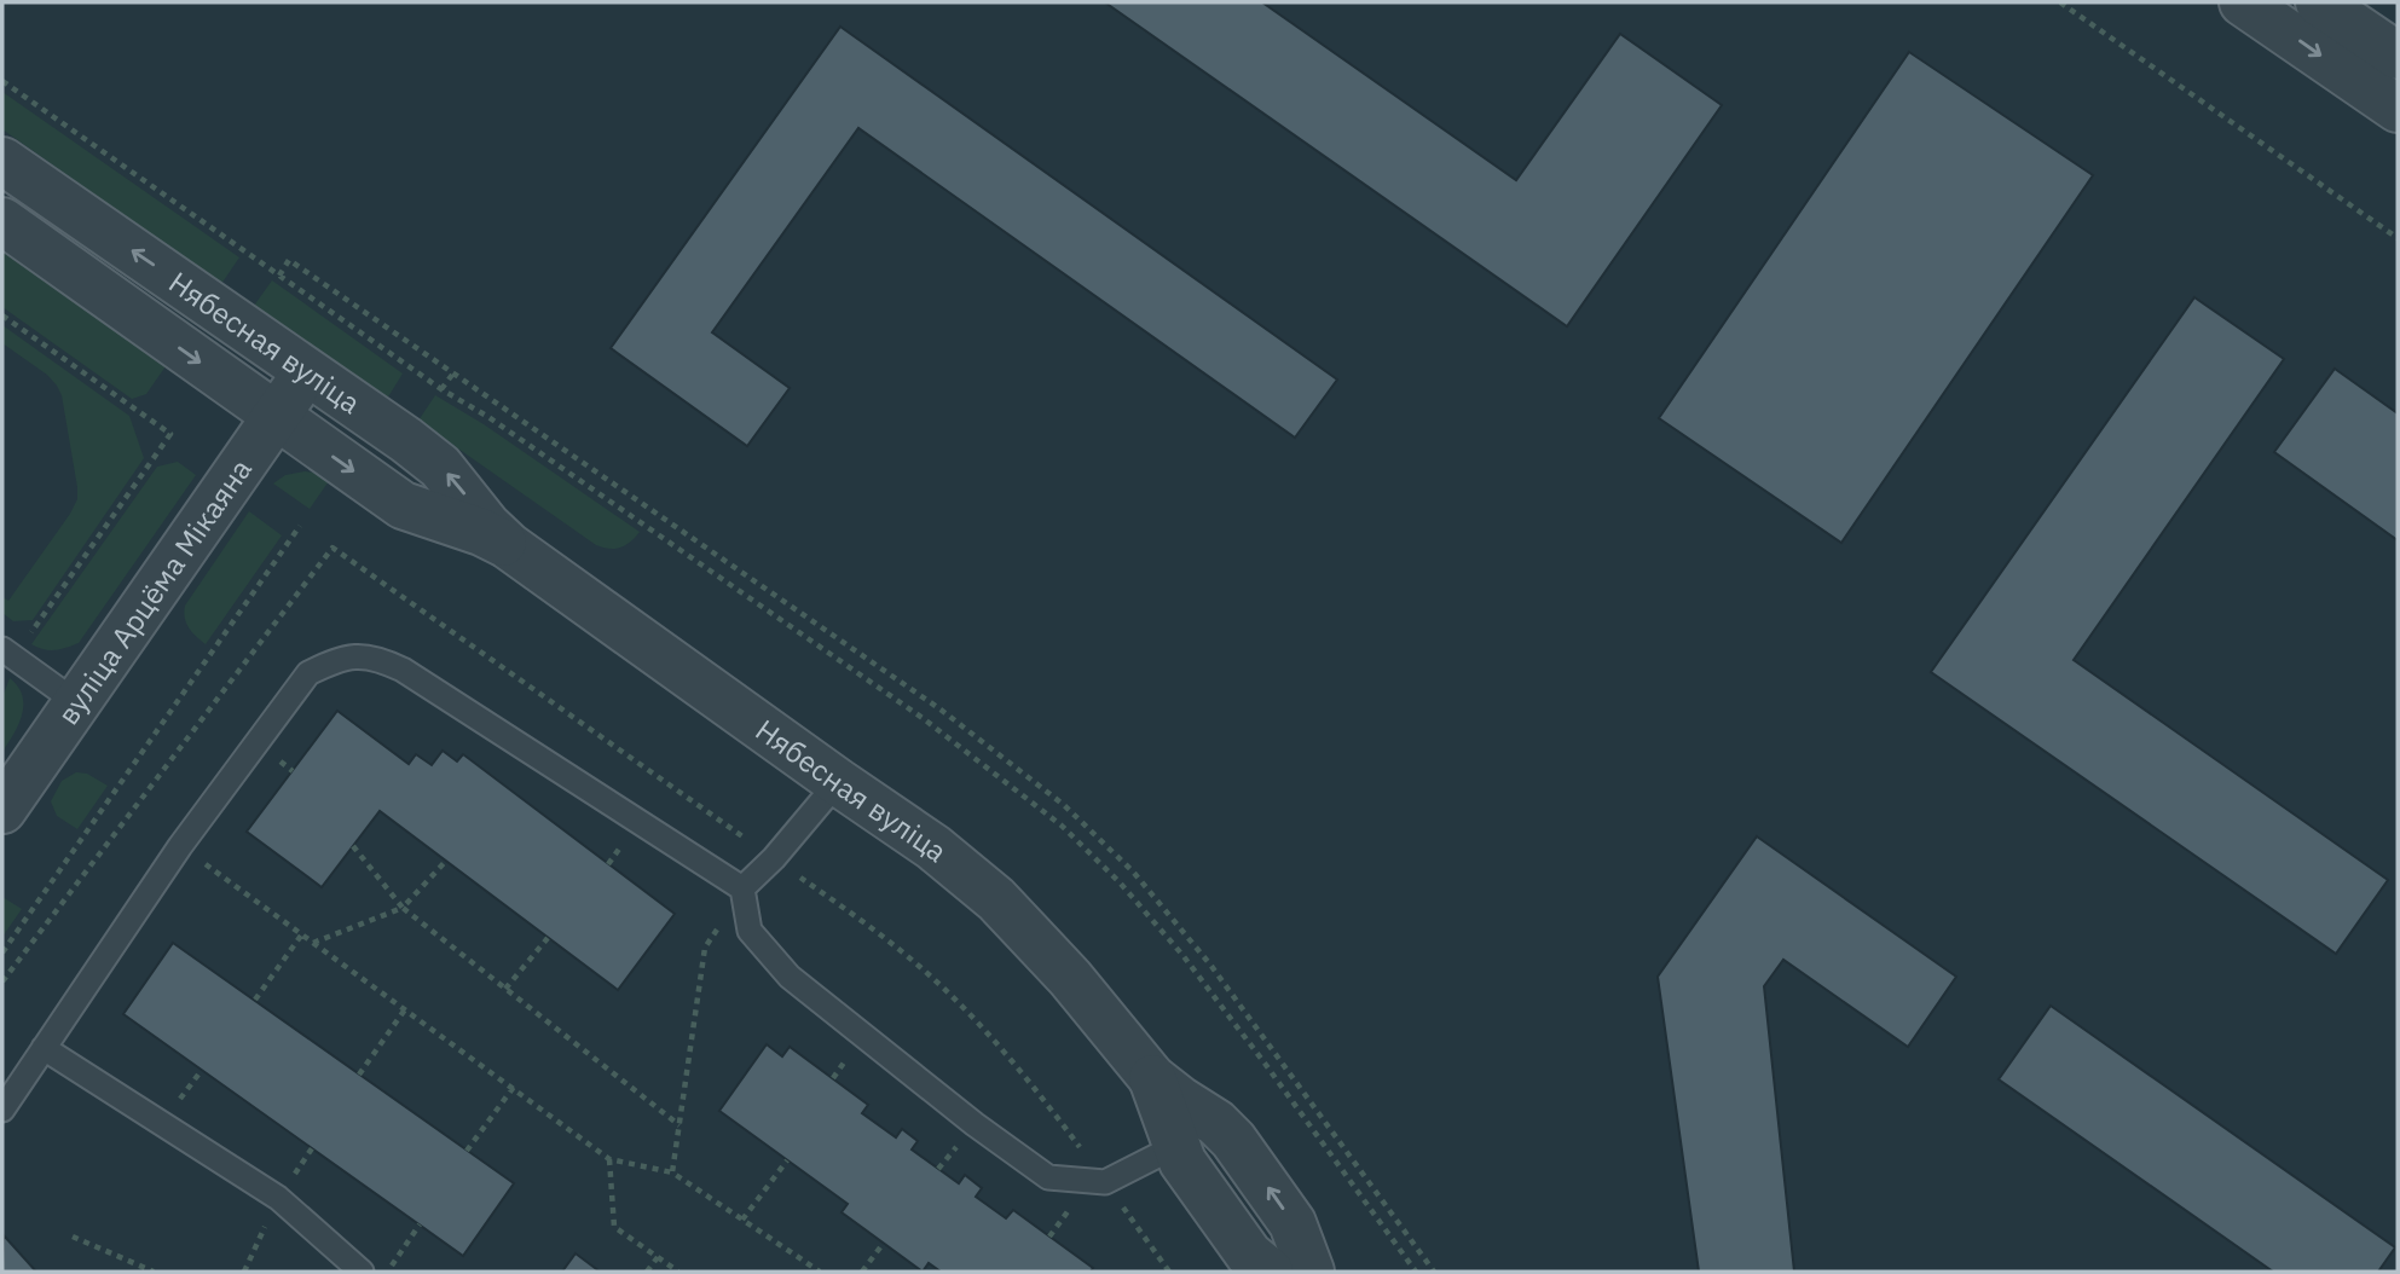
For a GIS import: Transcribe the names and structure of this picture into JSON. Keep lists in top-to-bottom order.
{
  "streets": {
    "street": ["Нябесная вуліца", "вуліца Арцёма Мікаяна"]
  },
  "crossings": [
    ["Нябесная вуліца", "вуліца Арцёма Мікаяна"]
  ]
}
